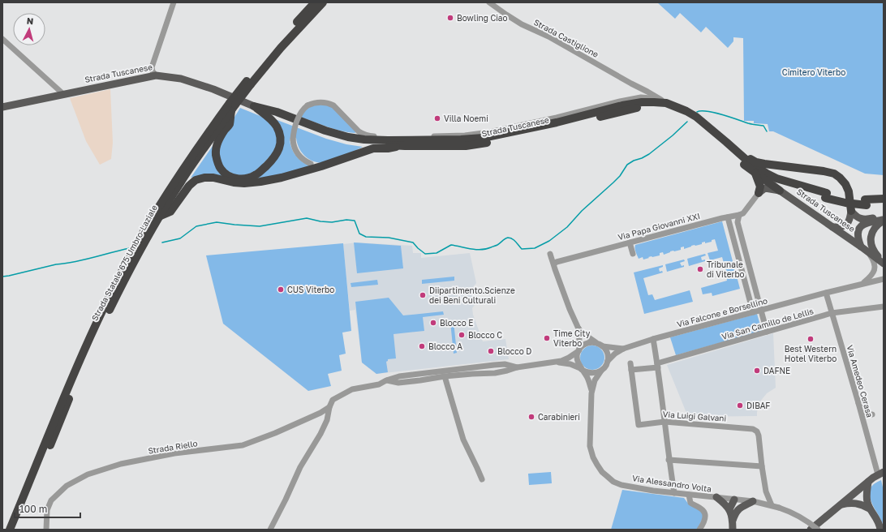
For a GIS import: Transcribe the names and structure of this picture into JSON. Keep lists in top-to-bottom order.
{
  "streets": {
    "highway": ["Strada Tuscanese", "Strada Statale 675 Umbro-Laziale"],
    "street": [
      "Strada Castiglione",
      "Via Papa Giovanni XXI",
      "Via Falcone e Borsellino",
      "Via San Camillo de Lellis",
      "Via Amedeo Cerasa",
      "Via Luigi Galvani",
      "Strada Riello",
      "Via Alessandro Volta"
    ]
  },
  "crossings": [
    ["Strada Castiglione", "Strada Tuscanese"],
    ["Via Falcone e Borsellino", "Via Amedeo Cerasa"],
    ["Via Falcone e Borsellino", "Via Alessandro Volta"],
    ["Via San Camillo de Lellis", "Via Amedeo Cerasa"],
    ["Via San Camillo de Lellis", "Via Luigi Galvani"],
    ["Via Luigi Galvani", "Via Alessandro Volta"]
  ],
  "parks": ["Cimitero Viterbo"],
  "places": [
    "Bowling Ciao",
    "Villa Noemi",
    "Tribunale di Viterbo",
    "CUS Viterbo",
    "Diipartimento.Scienze dei Beni Culturali",
    "Blocco E",
    "Blocco C",
    "Time City Viterbo",
    "Best Western Hotel Viterbo",
    "Blocco A",
    "Blocco D",
    "DAFNE",
    "DIBAF",
    "Carabinieri"
  ],
  "scale_bar": "100 m",
  "north": "top"
}
